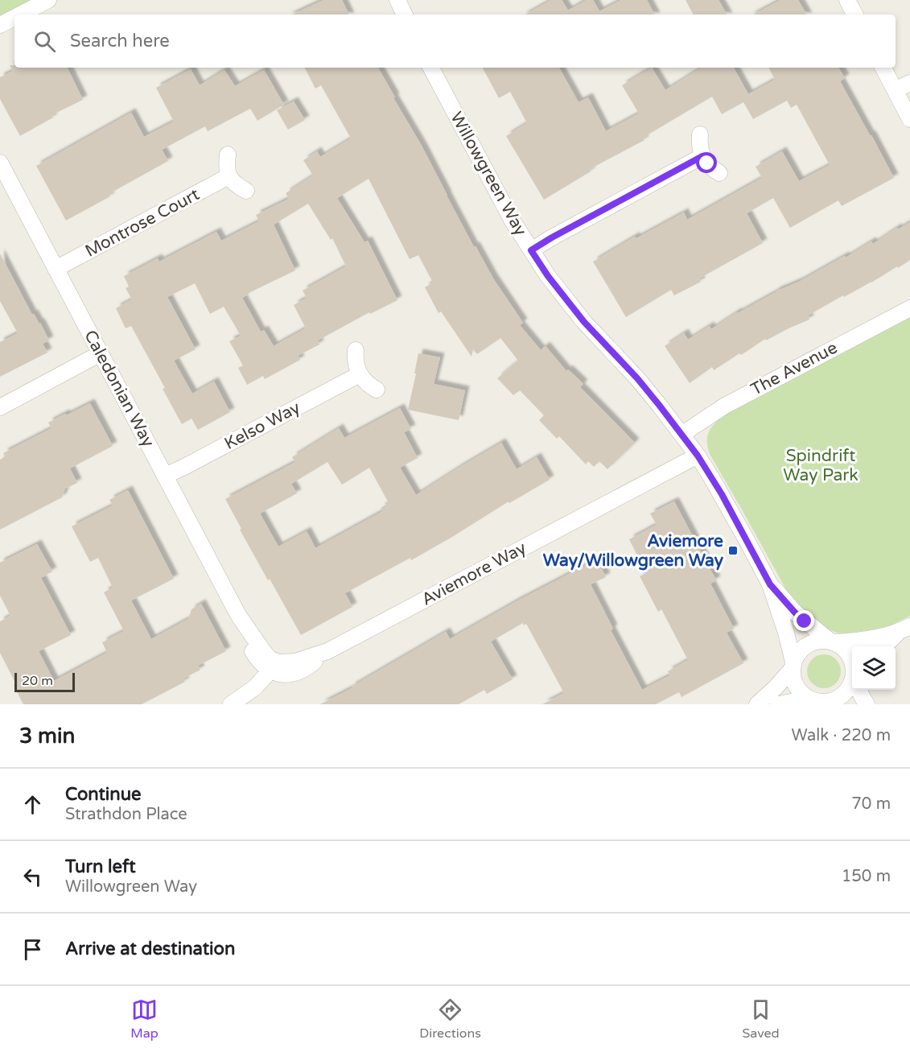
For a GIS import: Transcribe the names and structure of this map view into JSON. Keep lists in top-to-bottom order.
{
  "streets": {
    "street": [
      "Willowgreen Way",
      "Montrose Court",
      "The Avenue",
      "Caledonian Way",
      "Kelso Way",
      "Aviemore Way"
    ]
  },
  "crossings": [
    ["Willowgreen Way", "The Avenue"],
    ["Willowgreen Way", "Aviemore Way"],
    ["Montrose Court", "Caledonian Way"],
    ["Caledonian Way", "Kelso Way"],
    ["Caledonian Way", "Aviemore Way"]
  ],
  "parks": ["Spindrift Way Park"],
  "places": {
    "transit": ["Aviemore Way/Willowgreen Way"]
  },
  "scale_bar": "20 m",
  "page": {
    "search": "Search here",
    "scale": "20 m",
    "heading": ["3 min", "Walk · 220 m"],
    "list": [
      ["Continue", "Strathdon Place", "70 m"],
      ["Turn left", "Willowgreen Way", "150 m"],
      "Arrive at destination"
    ],
    "nav": ["Map", "Directions", "Saved"]
  }
}
